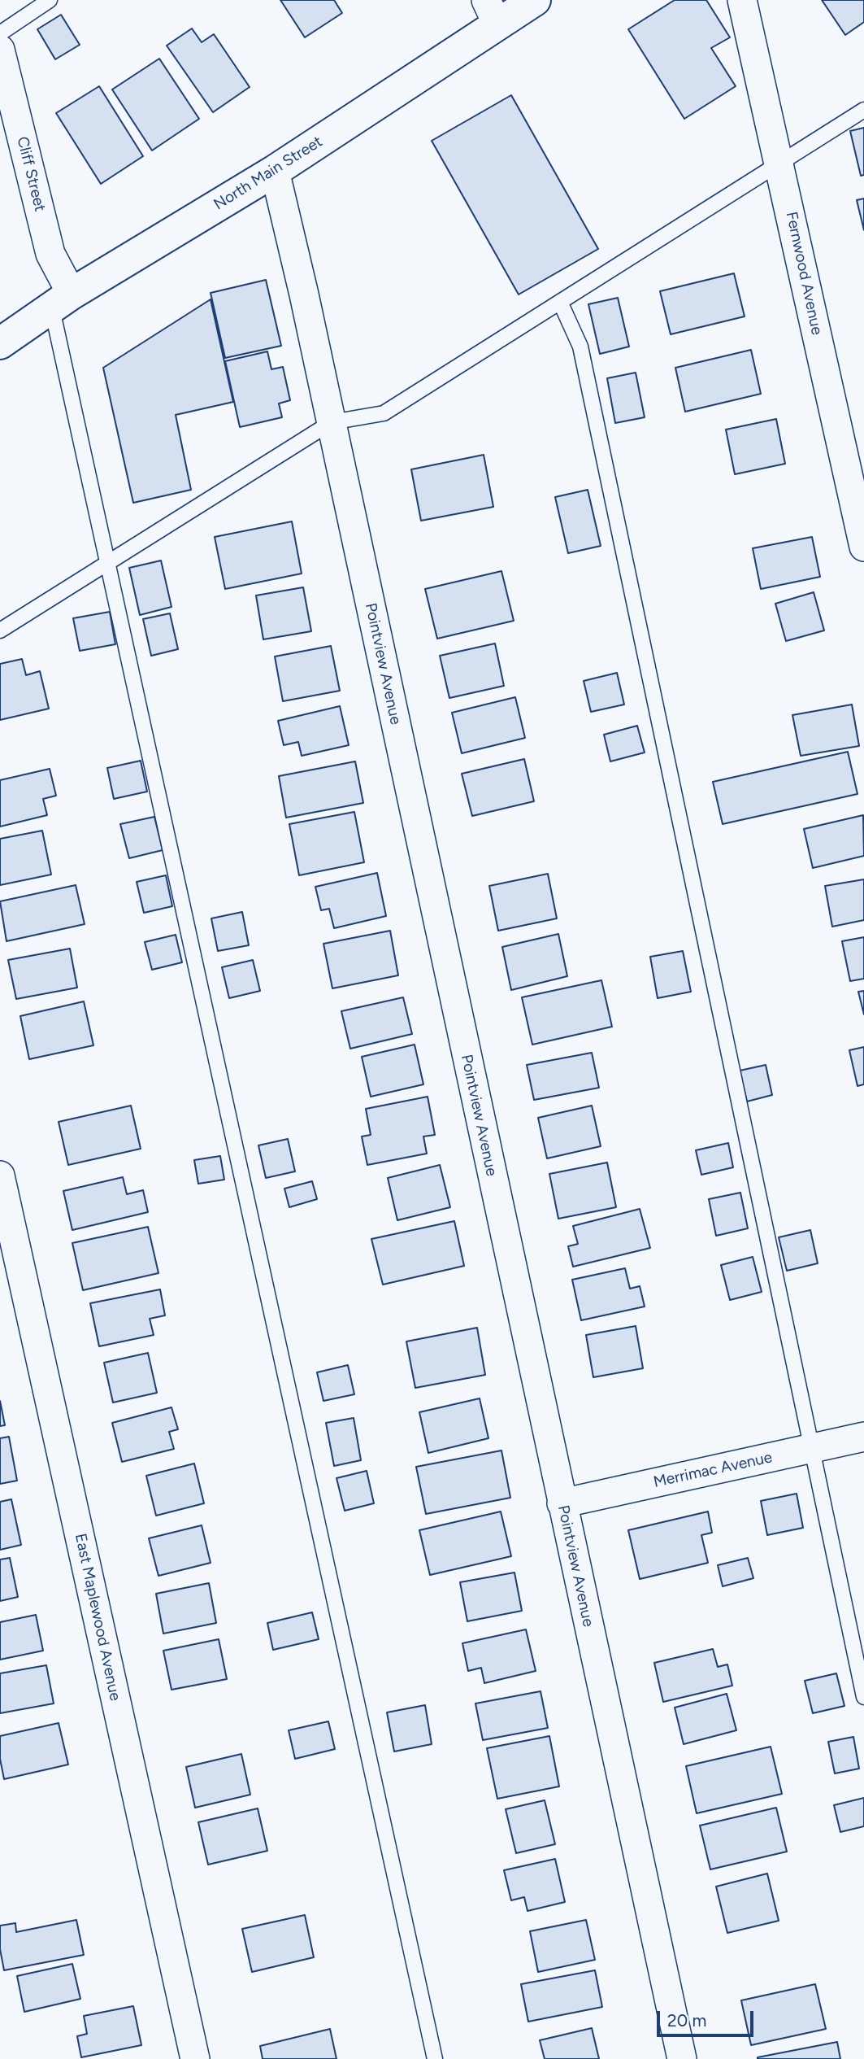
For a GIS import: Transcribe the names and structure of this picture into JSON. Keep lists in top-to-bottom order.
{
  "streets": {
    "main road": ["North Main Street"],
    "street": [
      "Cliff Street",
      "Fernwood Avenue",
      "Pointview Avenue",
      "Merrimac Avenue",
      "East Maplewood Avenue"
    ]
  },
  "crossings": [
    ["North Main Street", "Cliff Street"],
    ["North Main Street", "Pointview Avenue"],
    ["Pointview Avenue", "Merrimac Avenue"]
  ],
  "scale_bar": "20 m"
}
